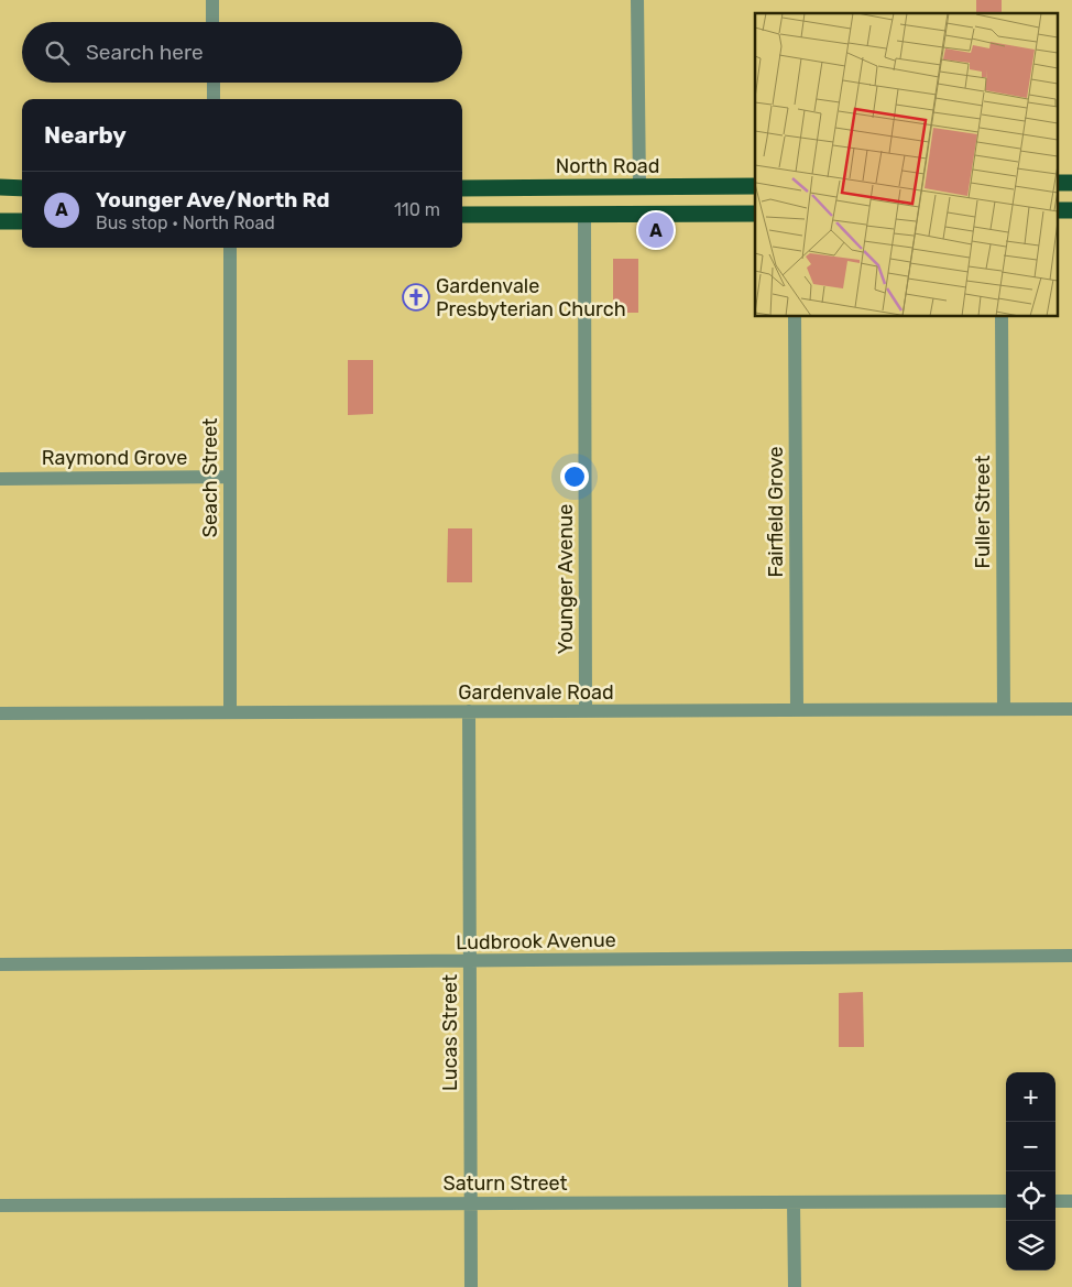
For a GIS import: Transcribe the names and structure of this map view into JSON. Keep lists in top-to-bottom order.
{
  "streets": {
    "highway": ["North Road"],
    "street": [
      "Raymond Grove",
      "Seach Street",
      "Fairfield Grove",
      "Fuller Street",
      "Younger Avenue",
      "Gardenvale Road",
      "Ludbrook Avenue",
      "Lucas Street",
      "Saturn Street"
    ]
  },
  "crossings": [
    ["Raymond Grove", "Seach Street"],
    ["Seach Street", "Gardenvale Road"],
    ["Fairfield Grove", "Gardenvale Road"],
    ["Fuller Street", "Gardenvale Road"],
    ["Younger Avenue", "Gardenvale Road"],
    ["Gardenvale Road", "Lucas Street"],
    ["Ludbrook Avenue", "Lucas Street"],
    ["Lucas Street", "Saturn Street"]
  ],
  "places": {
    "church": ["Gardenvale Presbyterian Church"]
  },
  "page": {
    "search": "Search here",
    "heading": "Nearby",
    "list": [
      {
        "mark": "A",
        "name": "Younger Ave/North Rd",
        "note": "Bus stop · North Road",
        "value": "110 m"
      }
    ],
    "pins": "A",
    "map_buttons": ["+", "−"]
  }
}
